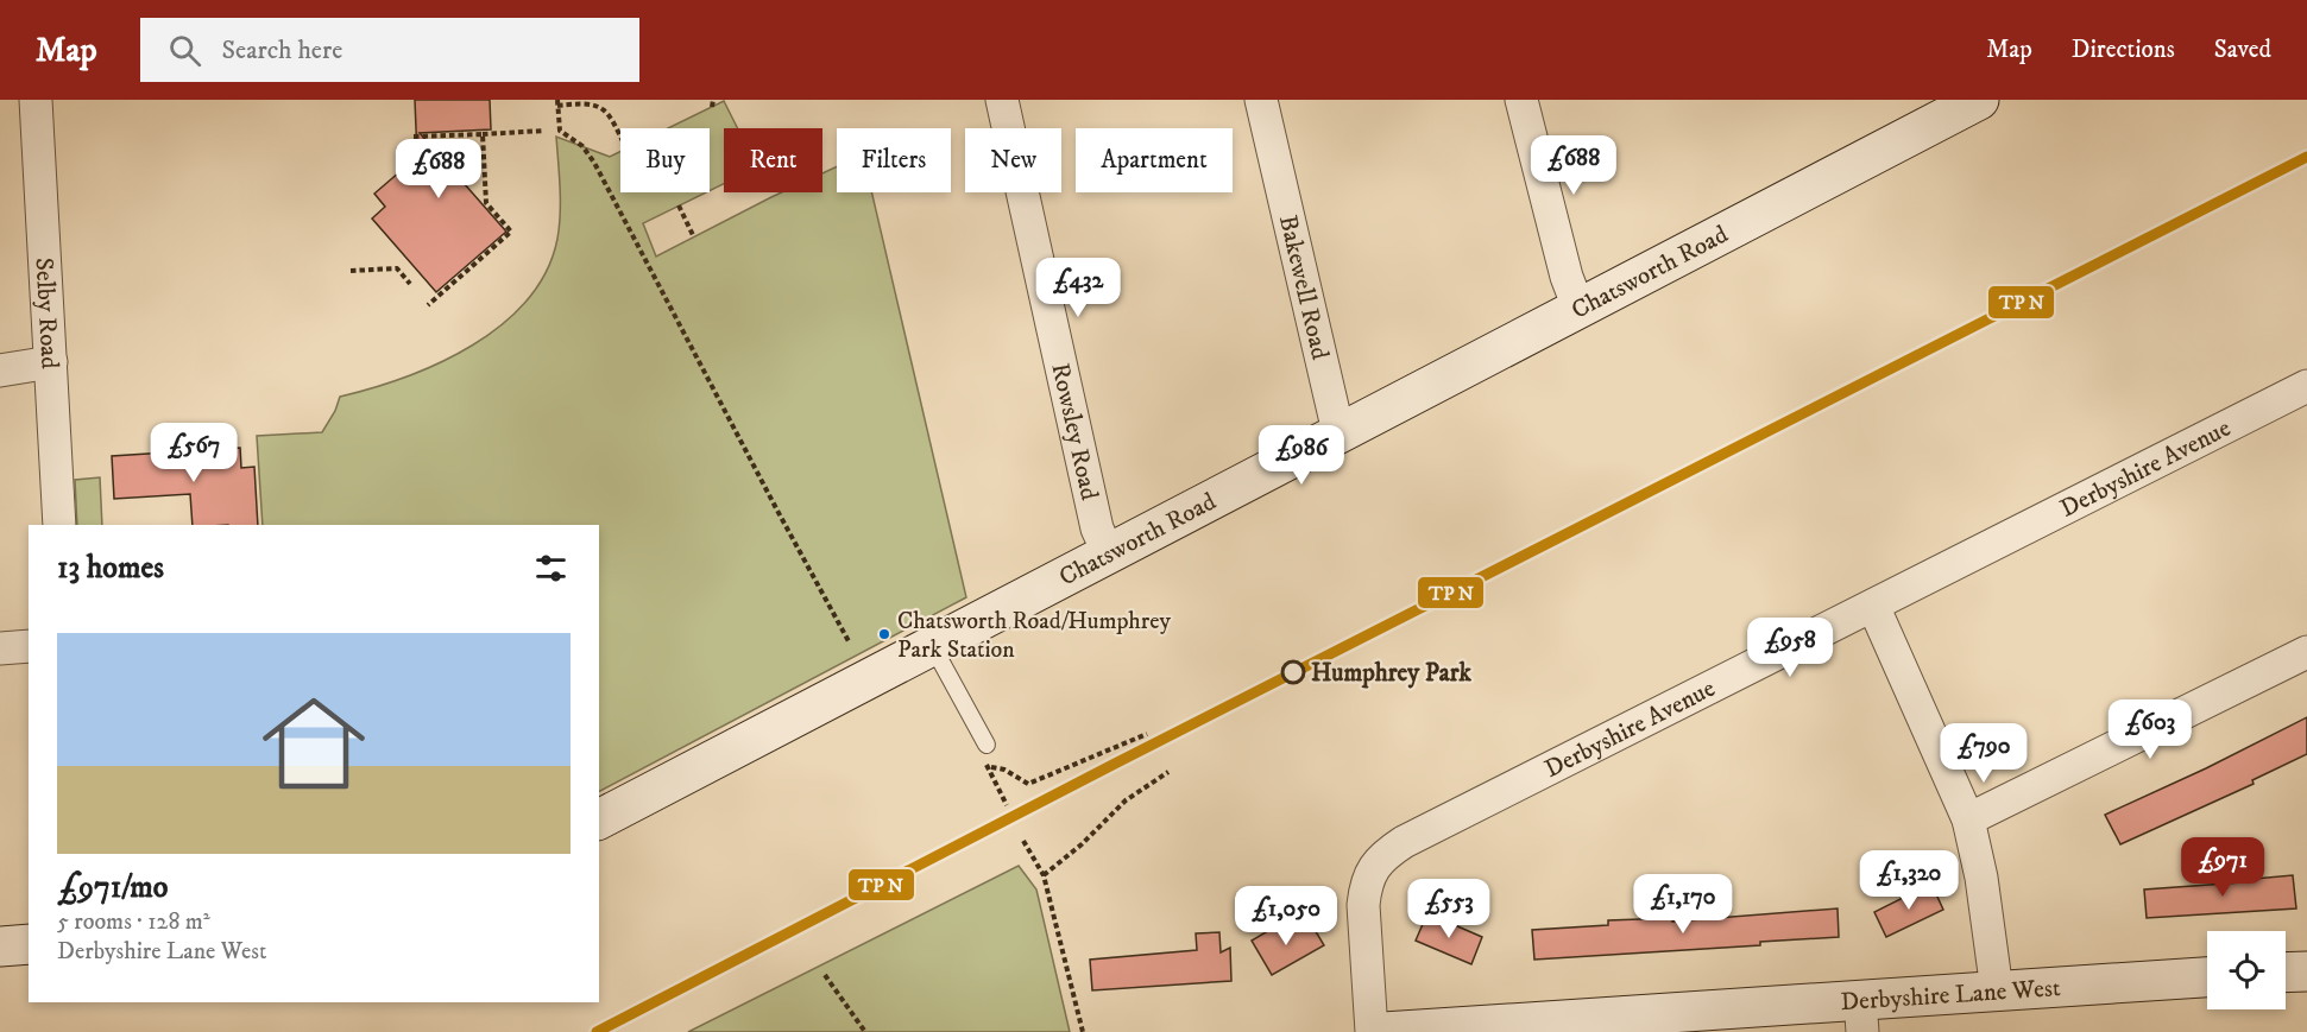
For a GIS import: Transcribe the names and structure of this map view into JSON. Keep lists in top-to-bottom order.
{
  "streets": {
    "street": [
      "Chatsworth Road",
      "Bakewell Road",
      "Selby Road",
      "Rowsley Road",
      "Derbyshire Avenue",
      "Derbyshire Lane West"
    ]
  },
  "crossings": [
    ["Chatsworth Road", "Bakewell Road"],
    ["Chatsworth Road", "Rowsley Road"]
  ],
  "places": ["Chatsworth Road/Humphrey Park Station", "Humphrey Park"],
  "page": {
    "header": "Map",
    "search": "Search here",
    "nav": ["Map", "Directions", "Saved"],
    "chip": [
      "Buy",
      "Rent",
      "Filters",
      "New",
      "Apartment"
    ],
    "price": [
      "£688",
      "£688",
      "£432",
      "£567",
      "£986",
      "£958",
      "£603",
      "£790",
      "£971",
      "£1,320",
      "£1,170",
      "£553",
      "£1,050"
    ],
    "heading": "13 homes",
    "list": [
      {
        "name": "£971/mo",
        "note": "5 rooms · 128 m² · Derbyshire Lane West"
      }
    ]
  }
}
